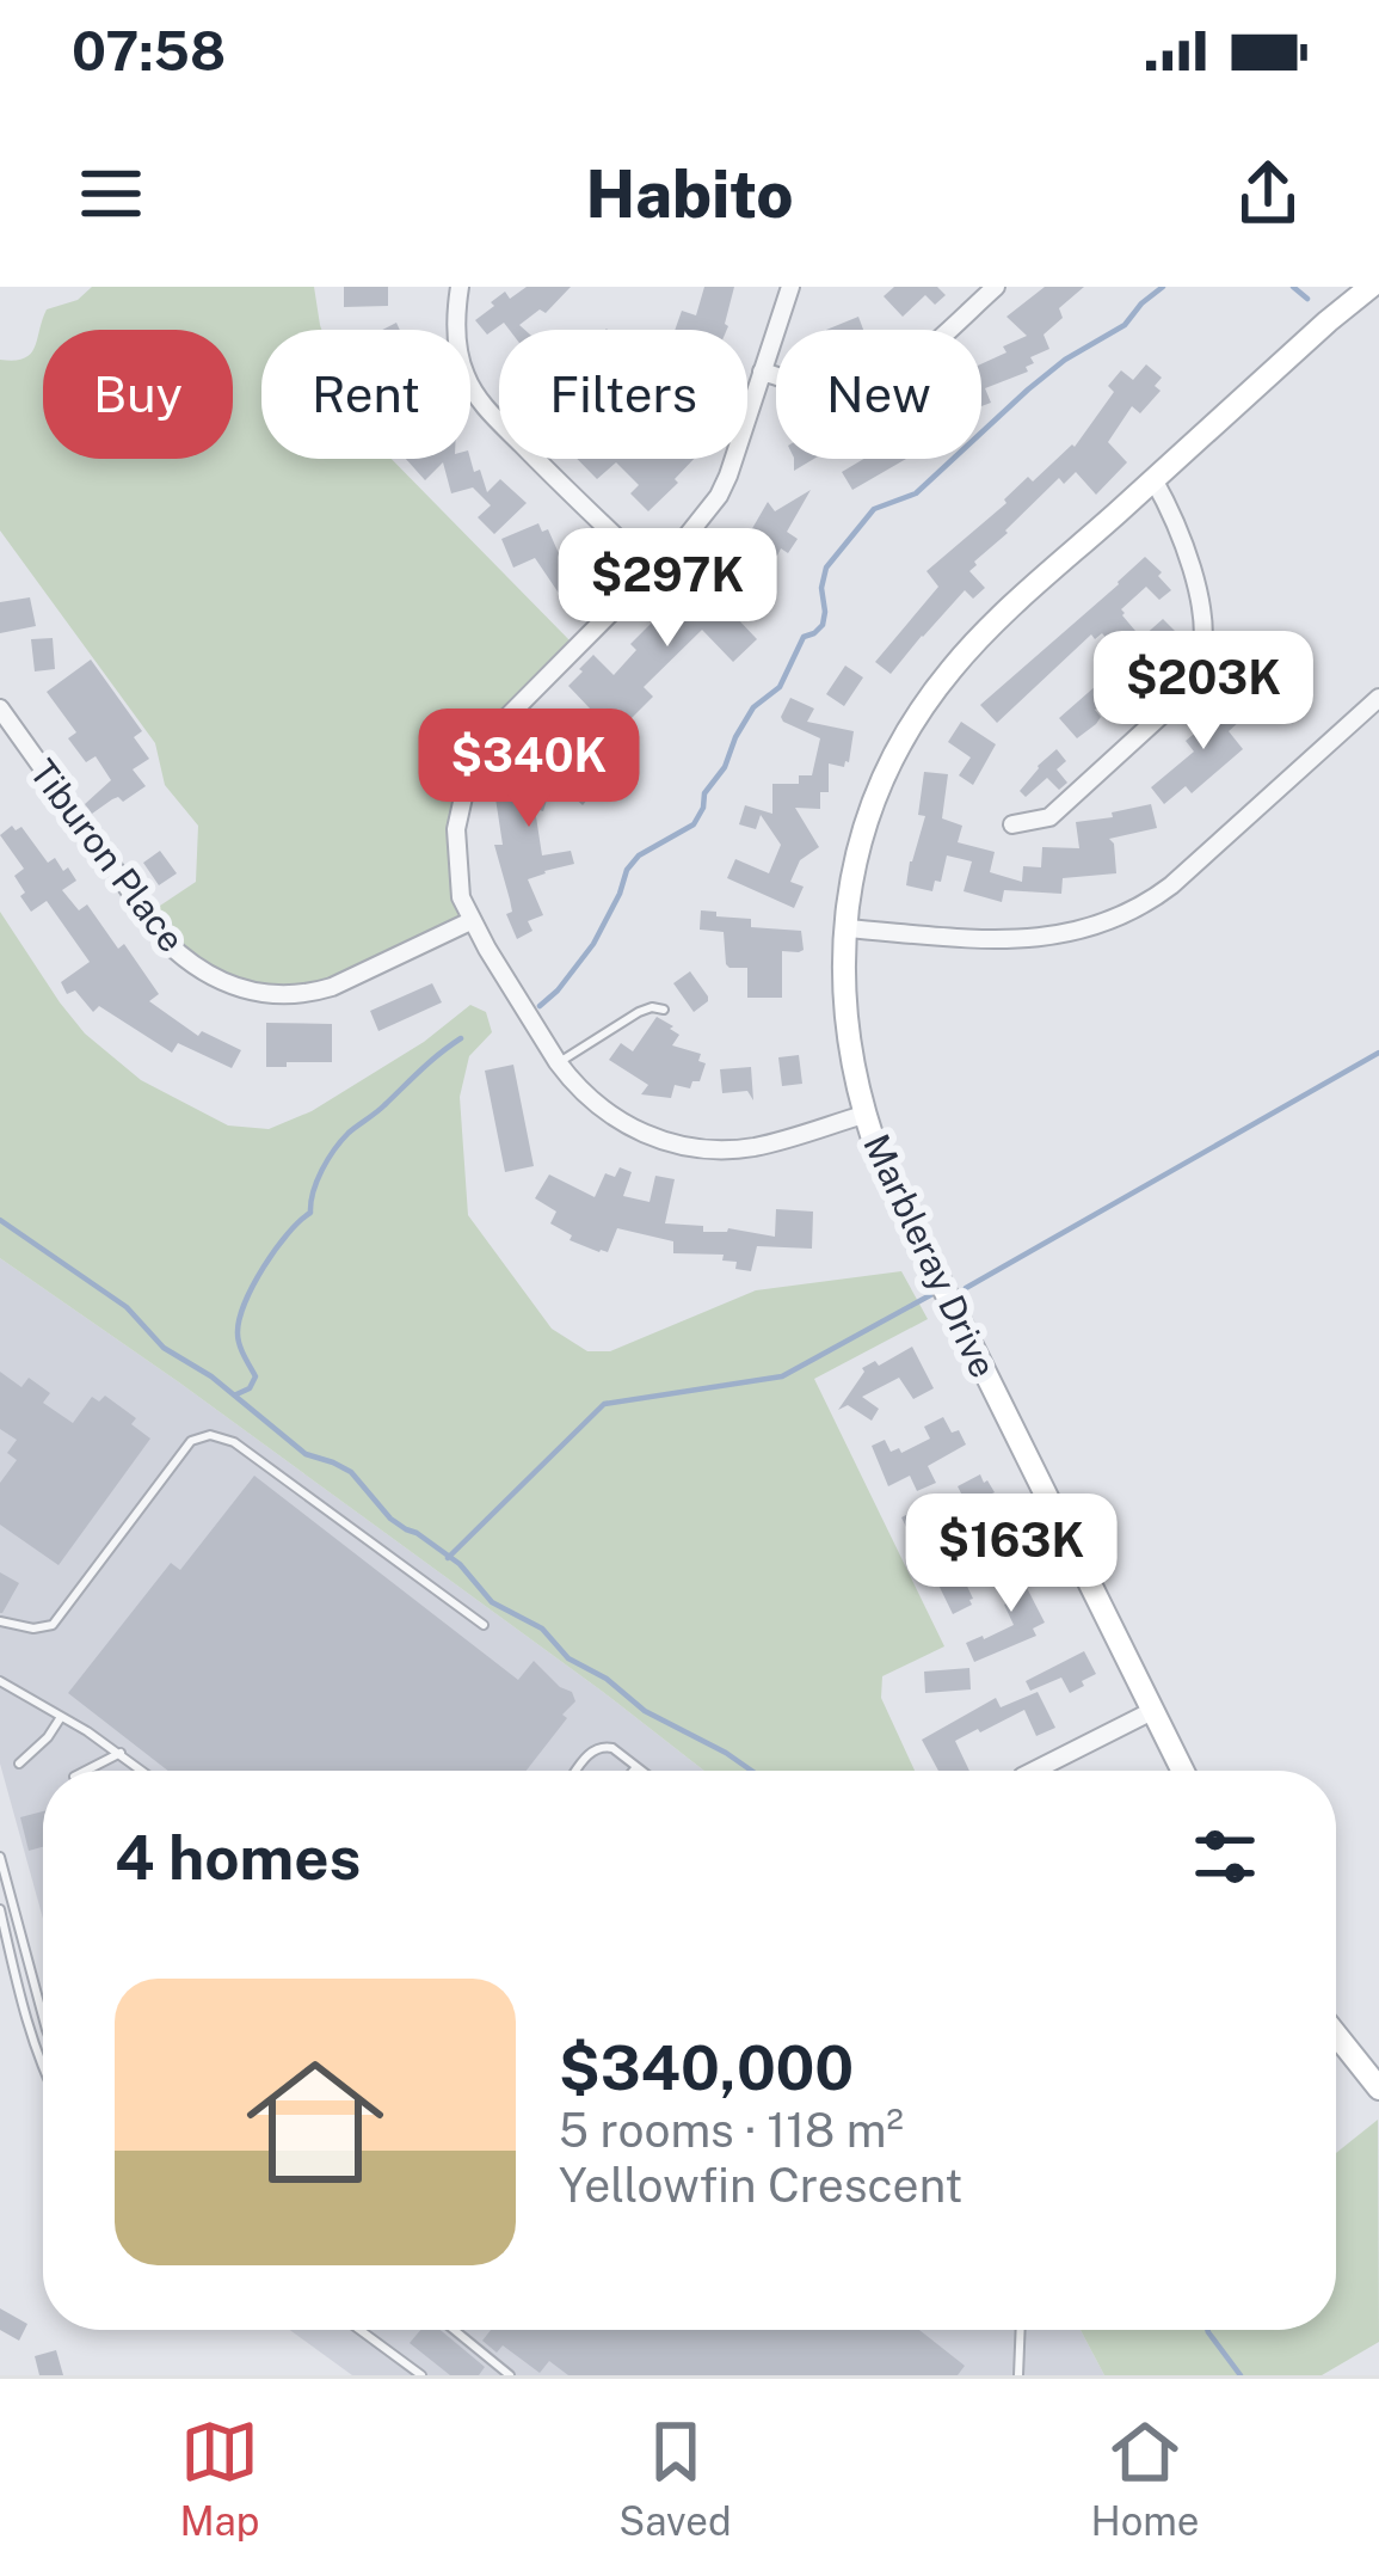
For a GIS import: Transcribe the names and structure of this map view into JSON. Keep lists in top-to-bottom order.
{
  "streets": {
    "street": ["Tiburon Place", "Marbleray Drive"]
  },
  "page": {
    "status": "07:58",
    "header": "Habito",
    "chip": [
      "Buy",
      "Rent",
      "Filters",
      "New"
    ],
    "price": [
      "$297K",
      "$203K",
      "$340K",
      "$163K"
    ],
    "heading": "4 homes",
    "list": [
      {
        "name": "$340,000",
        "note": "5 rooms · 118 m² · Yellowfin Crescent"
      }
    ],
    "tabs": ["Map", "Saved", "Home"]
  }
}
